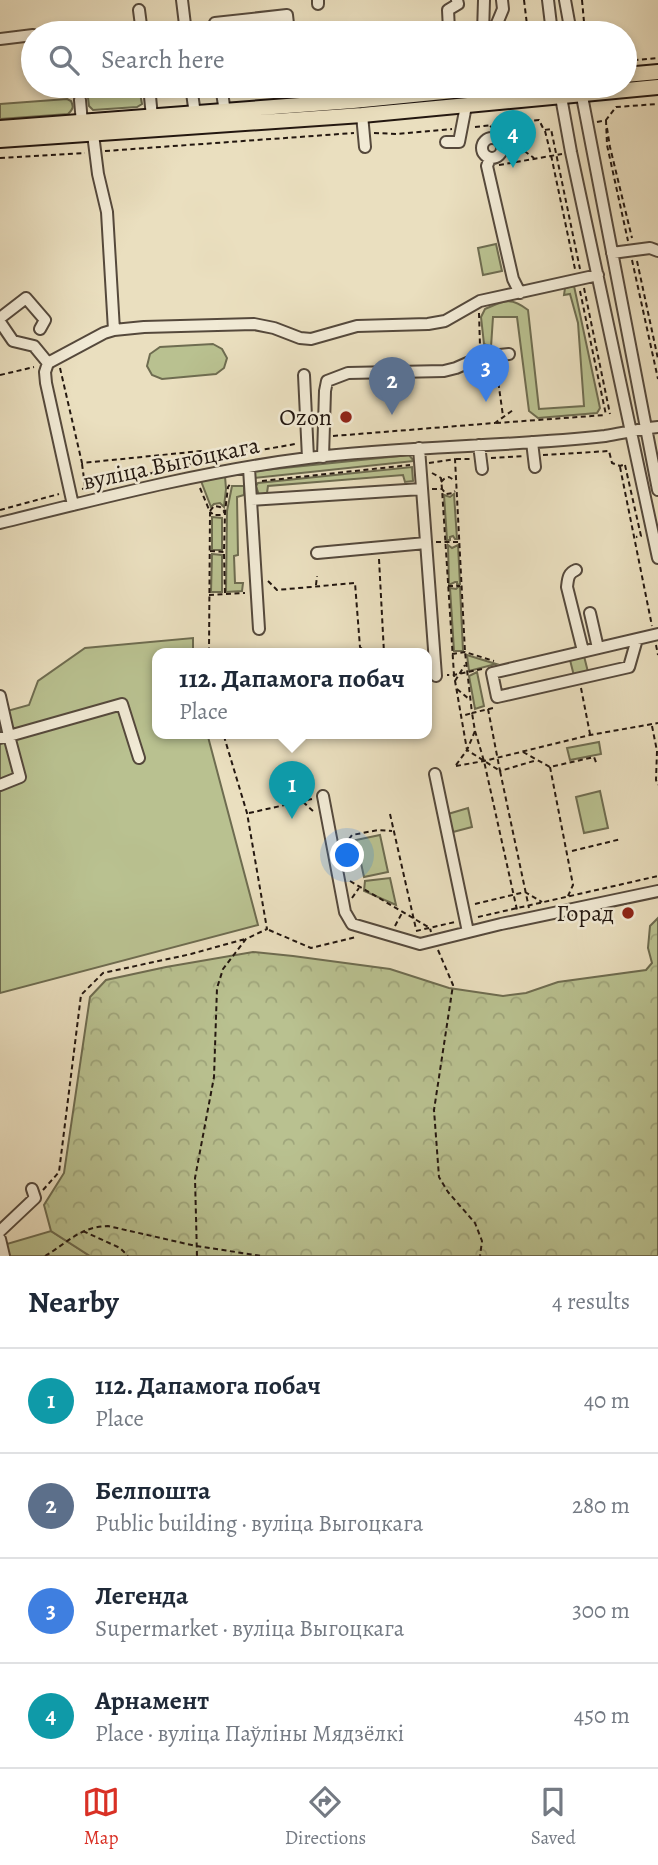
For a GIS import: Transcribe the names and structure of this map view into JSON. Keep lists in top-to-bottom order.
{
  "streets": {
    "street": ["вуліца Выгоцкага"]
  },
  "places": ["Ozon", "Горад"],
  "page": {
    "search": "Search here",
    "pins": [
      "4",
      "3",
      "2",
      "1"
    ],
    "popup": ["112. Дапамога побач", "Place"],
    "heading": ["Nearby", "4 results"],
    "list": [
      {
        "mark": "1",
        "name": "112. Дапамога побач",
        "note": "Place",
        "value": "40 m"
      },
      {
        "mark": "2",
        "name": "Белпошта",
        "note": "Public building · вуліца Выгоцкага",
        "value": "280 m"
      },
      {
        "mark": "3",
        "name": "Легенда",
        "note": "Supermarket · вуліца Выгоцкага",
        "value": "300 m"
      },
      {
        "mark": "4",
        "name": "Арнамент",
        "note": "Place · вуліца Паўліны Мядзёлкі",
        "value": "450 m"
      }
    ],
    "nav": ["Map", "Directions", "Saved"]
  }
}
